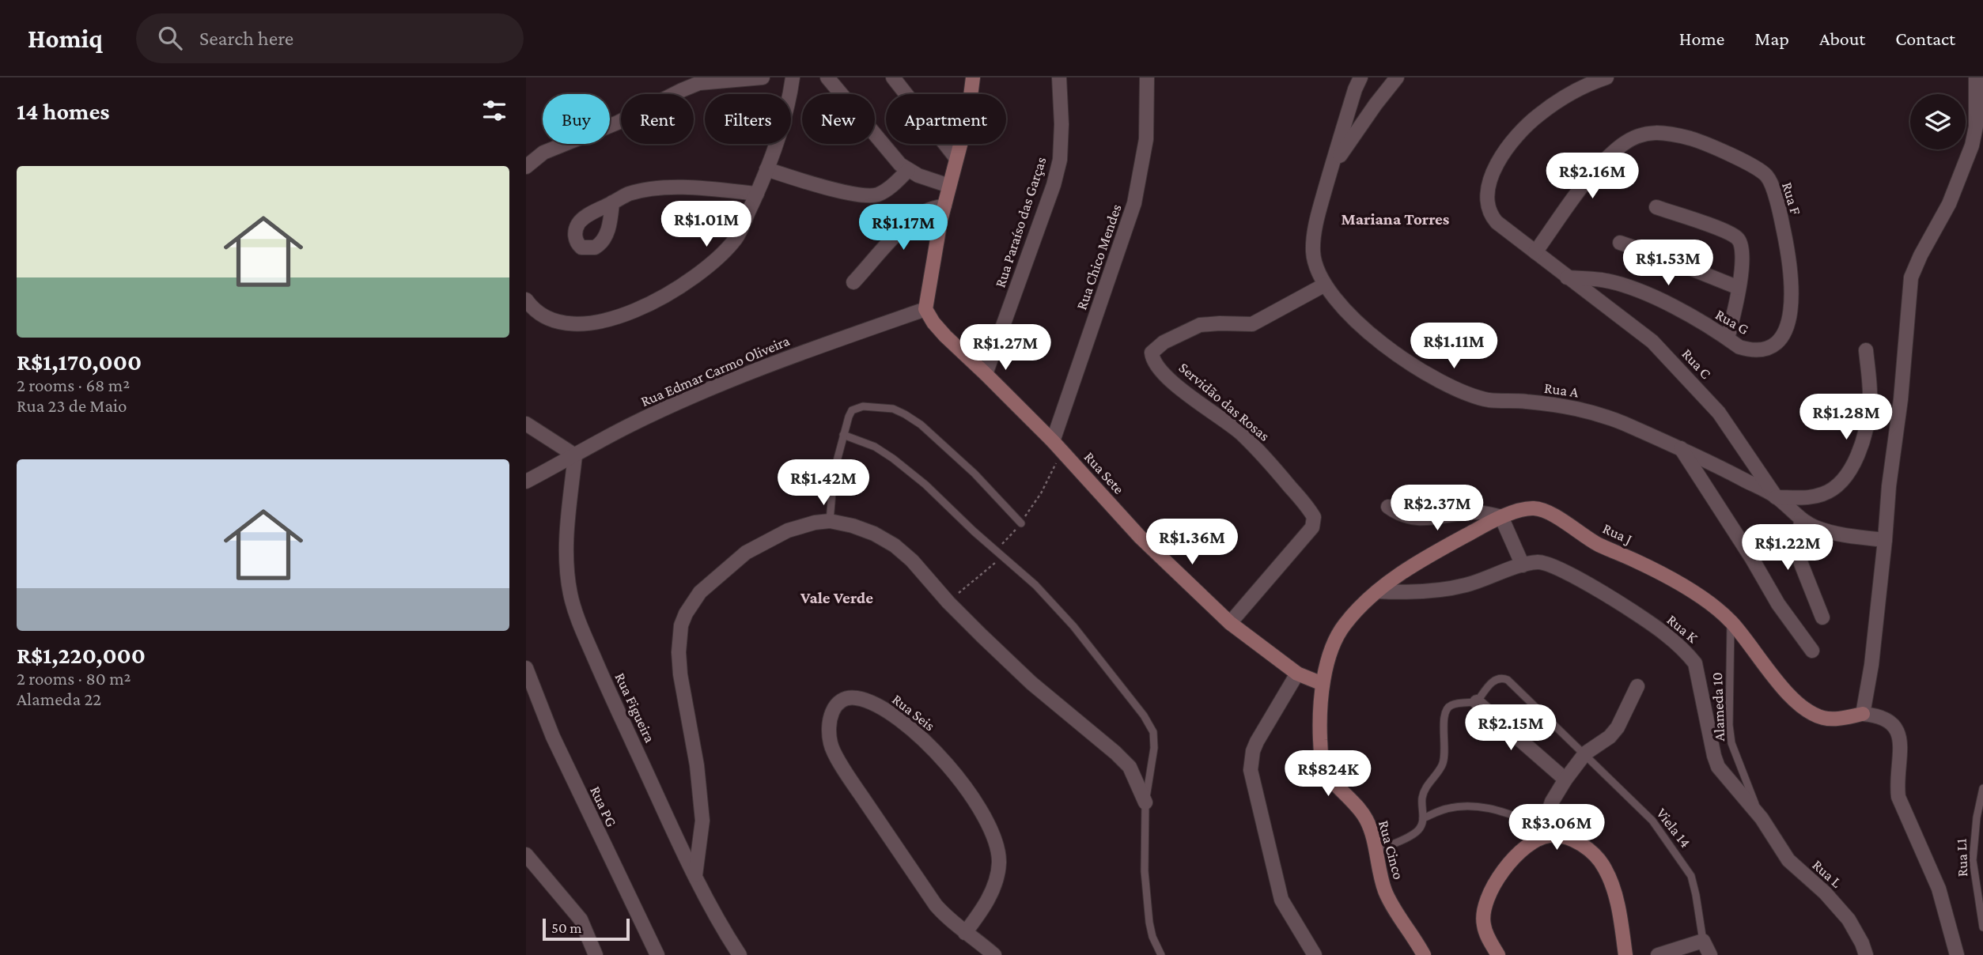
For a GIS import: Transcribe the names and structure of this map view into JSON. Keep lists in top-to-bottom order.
{
  "streets": {
    "street": [
      "Rua F",
      "Rua Paraíso das Garças",
      "Rua Chico Mendes",
      "Rua G",
      "Rua C",
      "Rua Edmar Carmo Oliveira",
      "Rua A",
      "Servidão das Rosas",
      "Rua Sete",
      "Rua J",
      "Rua K",
      "Rua Figueira",
      "Rua Seis",
      "Rua PG",
      "Rua Cinco",
      "Rua L"
    ],
    "lane": ["Alameda 10", "Viela 14", "Rua L1"]
  },
  "crossings": [
    ["Rua F", "Rua G"],
    ["Rua F", "Rua C"],
    ["Rua Paraíso das Garças", "Rua Sete"],
    ["Rua Chico Mendes", "Rua Sete"],
    ["Rua G", "Rua C"],
    ["Rua C", "Rua A"],
    ["Rua Edmar Carmo Oliveira", "Rua Sete"],
    ["Rua Edmar Carmo Oliveira", "Rua Figueira"],
    ["Rua A", "Servidão das Rosas"],
    ["Servidão das Rosas", "Rua Sete"],
    ["Rua Sete", "Rua Cinco"],
    ["Rua J", "Rua K"],
    ["Rua J", "Alameda 10"],
    ["Rua J", "Rua Cinco"],
    ["Rua K", "Alameda 10"],
    ["Rua K", "Rua L"],
    ["Alameda 10", "Rua L"]
  ],
  "districts": ["Mariana Torres", "Vale Verde"],
  "scale_bar": "50 m",
  "page": {
    "header": "Homiq",
    "search": "Search here",
    "nav": [
      "Home",
      "Map",
      "About",
      "Contact"
    ],
    "heading": "14 homes",
    "chip": [
      "Buy",
      "Rent",
      "Filters",
      "New",
      "Apartment"
    ],
    "list": [
      {
        "name": "R$1,170,000",
        "note": "2 rooms · 68 m² · Rua 23 de Maio"
      },
      {
        "name": "R$1,220,000",
        "note": "2 rooms · 80 m² · Alameda 22"
      }
    ],
    "price": [
      "R$2.16M",
      "R$1.01M",
      "R$1.17M",
      "R$1.53M",
      "R$1.11M",
      "R$1.27M",
      "R$1.28M",
      "R$1.42M",
      "R$2.37M",
      "R$1.36M",
      "R$1.22M",
      "R$2.15M",
      "R$824K",
      "R$3.06M"
    ],
    "scale": "50 m"
  }
}
